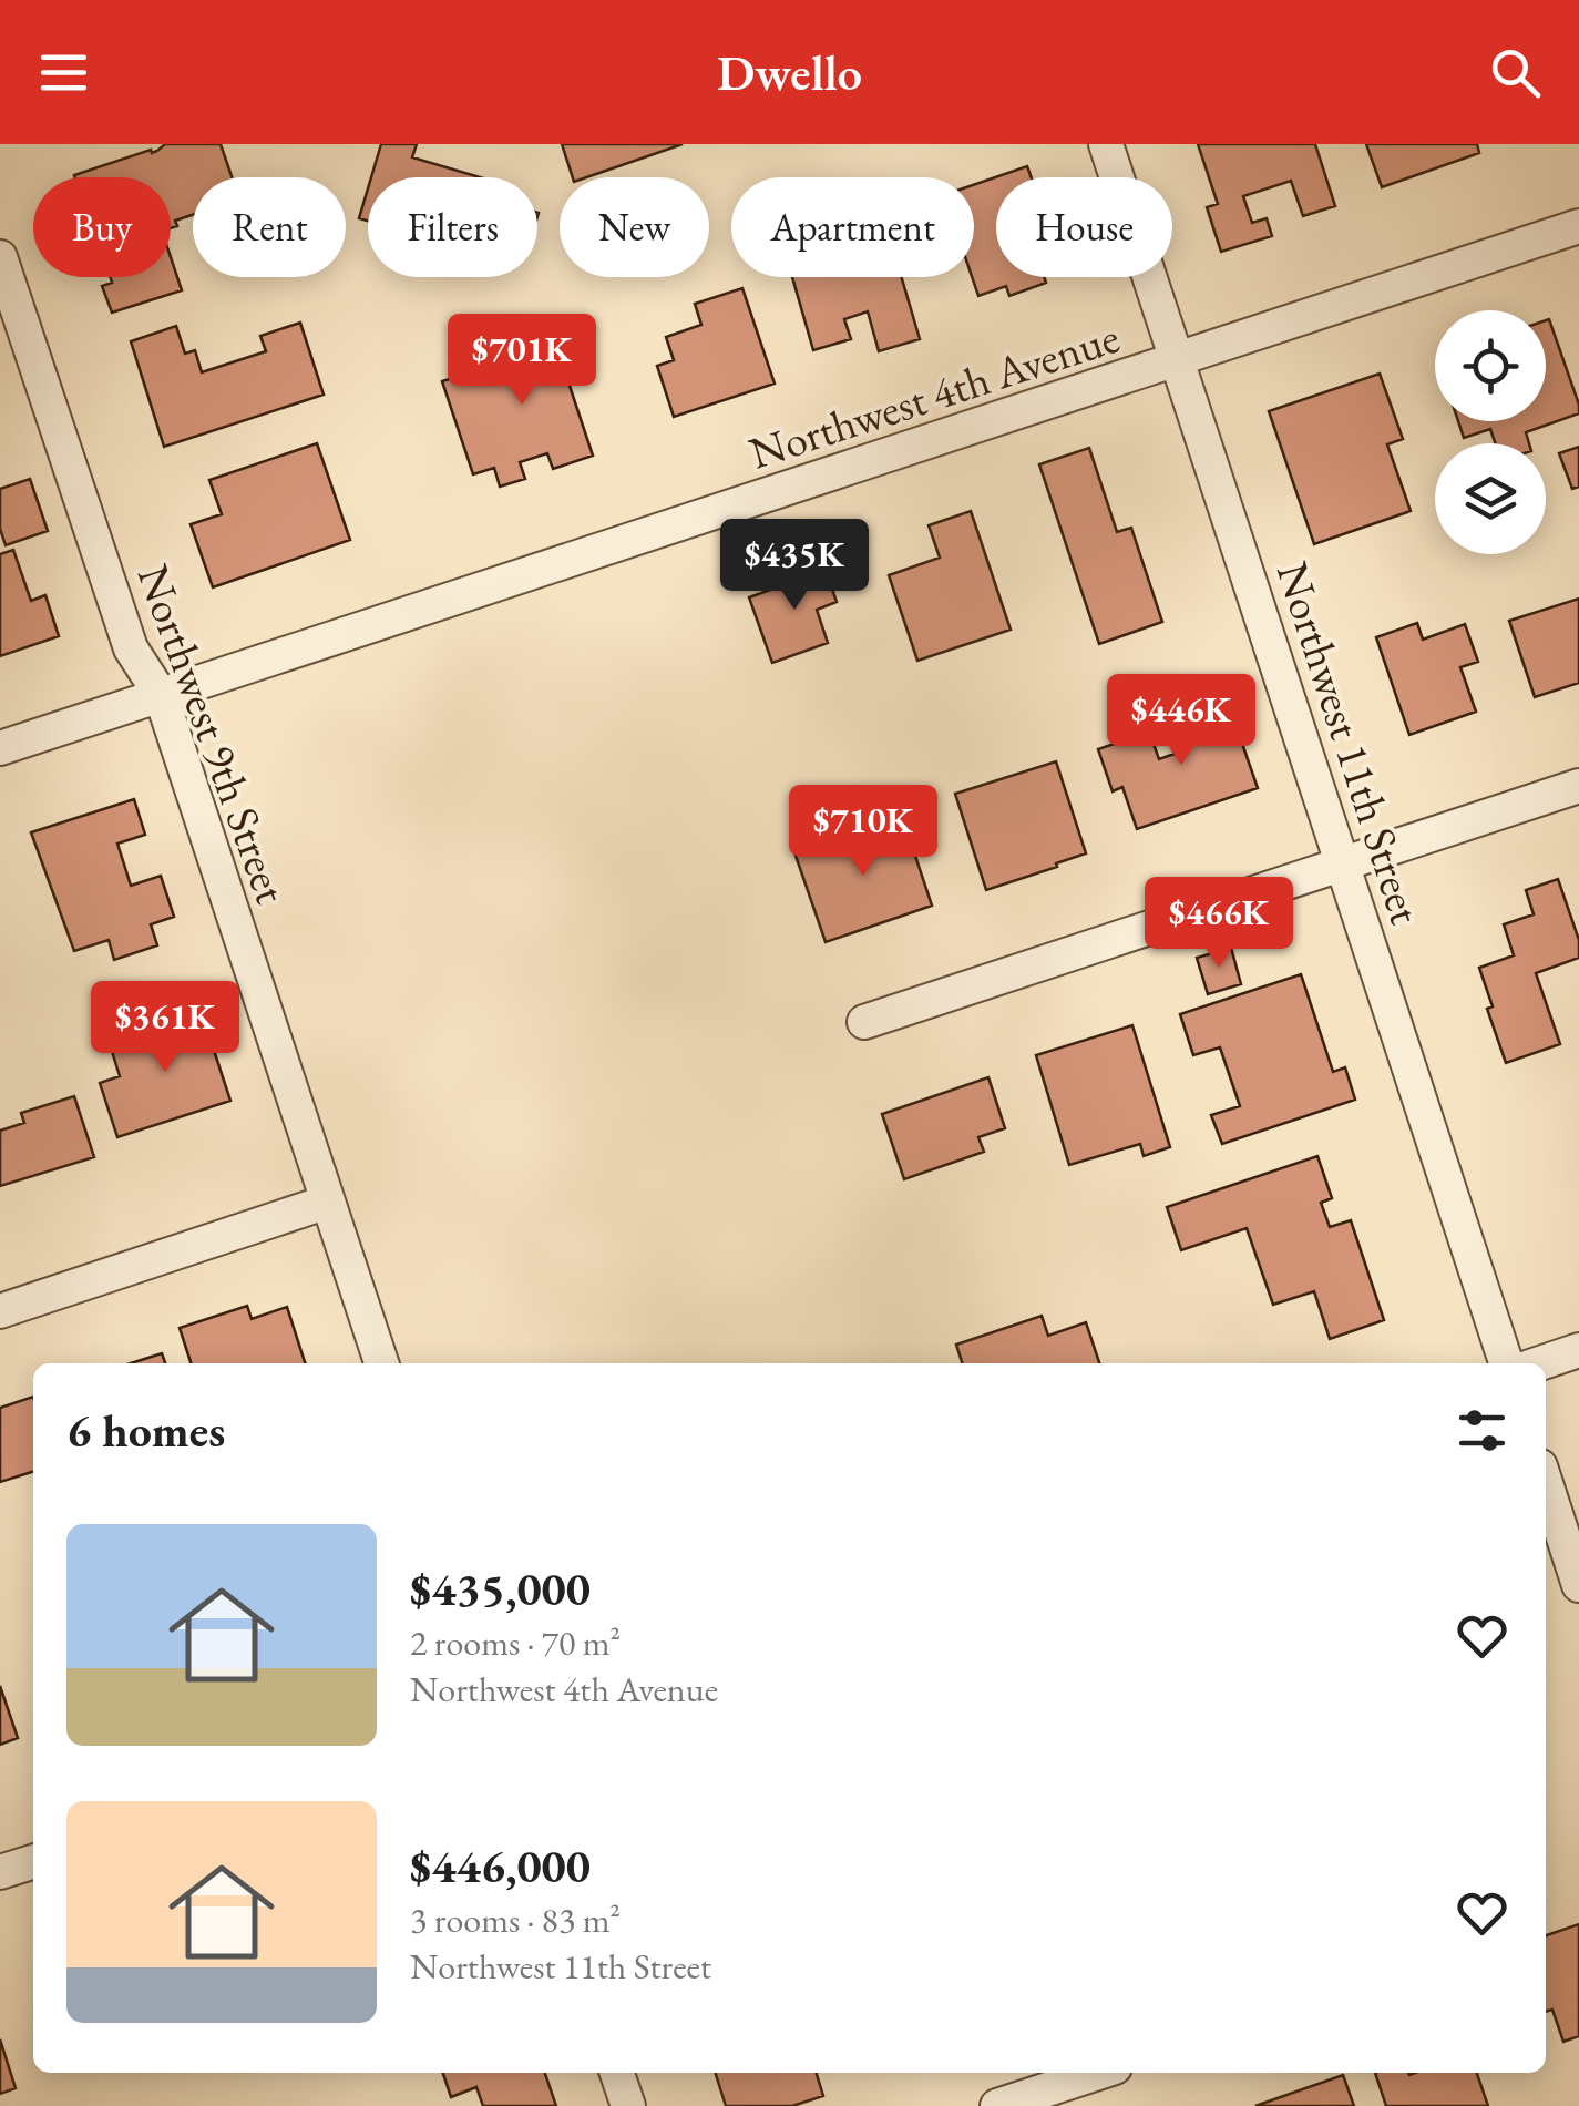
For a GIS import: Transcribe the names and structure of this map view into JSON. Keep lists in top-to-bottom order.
{
  "streets": {
    "street": ["Northwest 4th Avenue", "Northwest 9th Street", "Northwest 11th Street"]
  },
  "crossings": [
    ["Northwest 4th Avenue", "Northwest 9th Street"],
    ["Northwest 4th Avenue", "Northwest 11th Street"]
  ],
  "page": {
    "header": "Dwello",
    "chip": [
      "Buy",
      "Rent",
      "Filters",
      "New",
      "Apartment",
      "House"
    ],
    "price": [
      "$701K",
      "$435K",
      "$446K",
      "$710K",
      "$466K",
      "$361K"
    ],
    "heading": "6 homes",
    "list": [
      {
        "name": "$435,000",
        "note": "2 rooms · 70 m² · Northwest 4th Avenue"
      },
      {
        "name": "$446,000",
        "note": "3 rooms · 83 m² · Northwest 11th Street"
      }
    ]
  }
}
